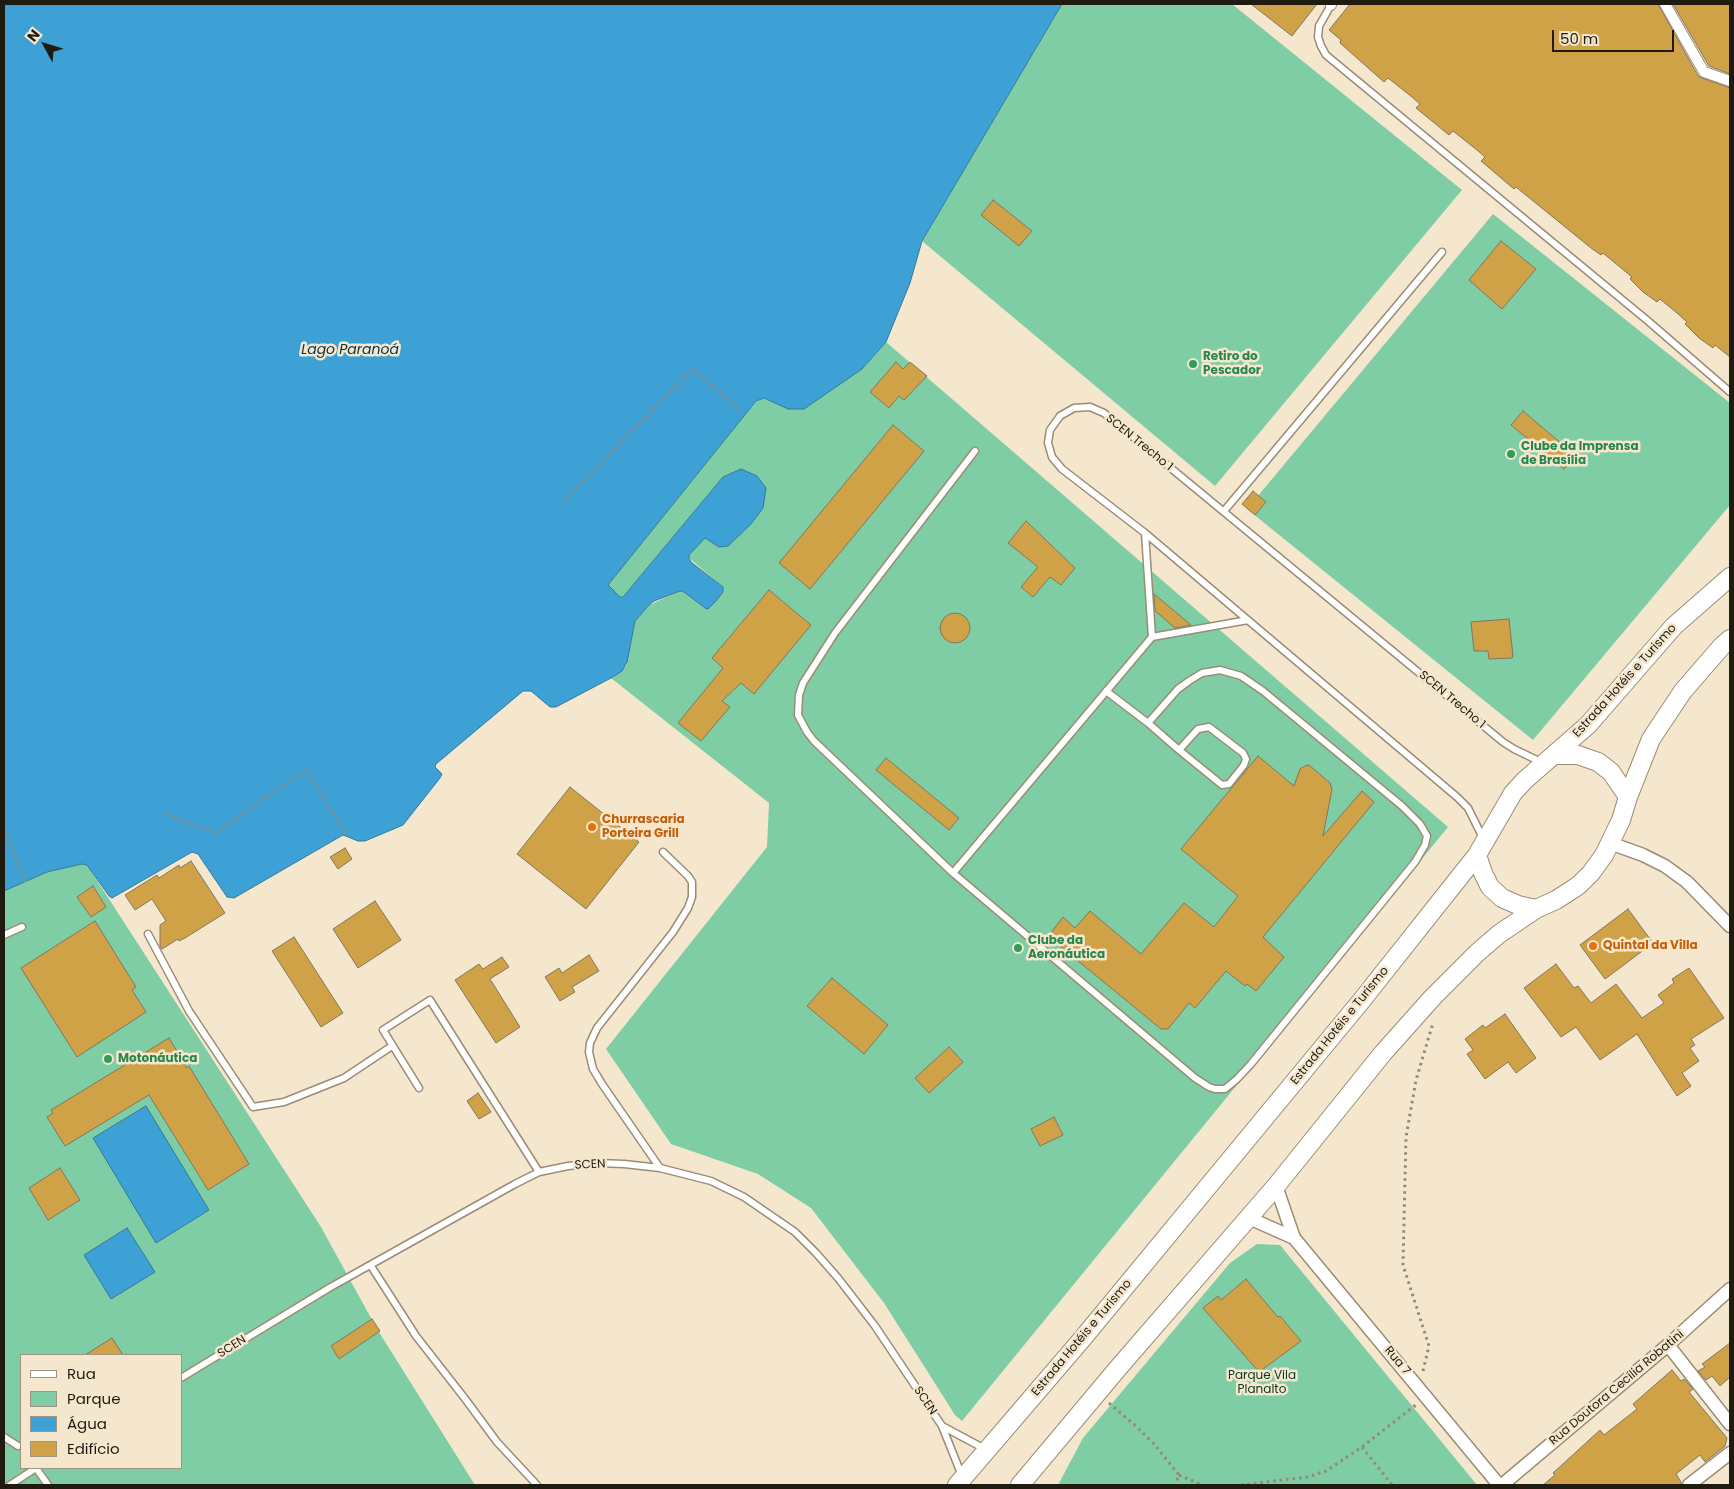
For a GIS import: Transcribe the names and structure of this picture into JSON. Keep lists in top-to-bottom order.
{
  "streets": {
    "main road": ["Estrada Hotéis e Turismo"],
    "street": ["Rua 7", "Rua Doutora Cecília Robatini"],
    "lane": ["SCEN Trecho 1", "SCEN"]
  },
  "crossings": [
    ["SCEN Trecho 1", "Estrada Hotéis e Turismo"],
    ["Estrada Hotéis e Turismo", "SCEN"],
    ["Rua 7", "Rua Doutora Cecília Robatini"]
  ],
  "water": ["Lago Paranoá"],
  "parks": ["Parque Vila Planalto"],
  "places": [
    "Retiro do Pescador",
    "Clube da Imprensa de Brasília",
    "Churrascaria Porteira Grill",
    "Quintal da Villa",
    "Clube da Aeronáutica",
    "Motonáutica"
  ],
  "legend": [
    "Rua",
    "Parque",
    "Água",
    "Edifício"
  ],
  "scale_bar": "50 m",
  "north": "top left"
}
